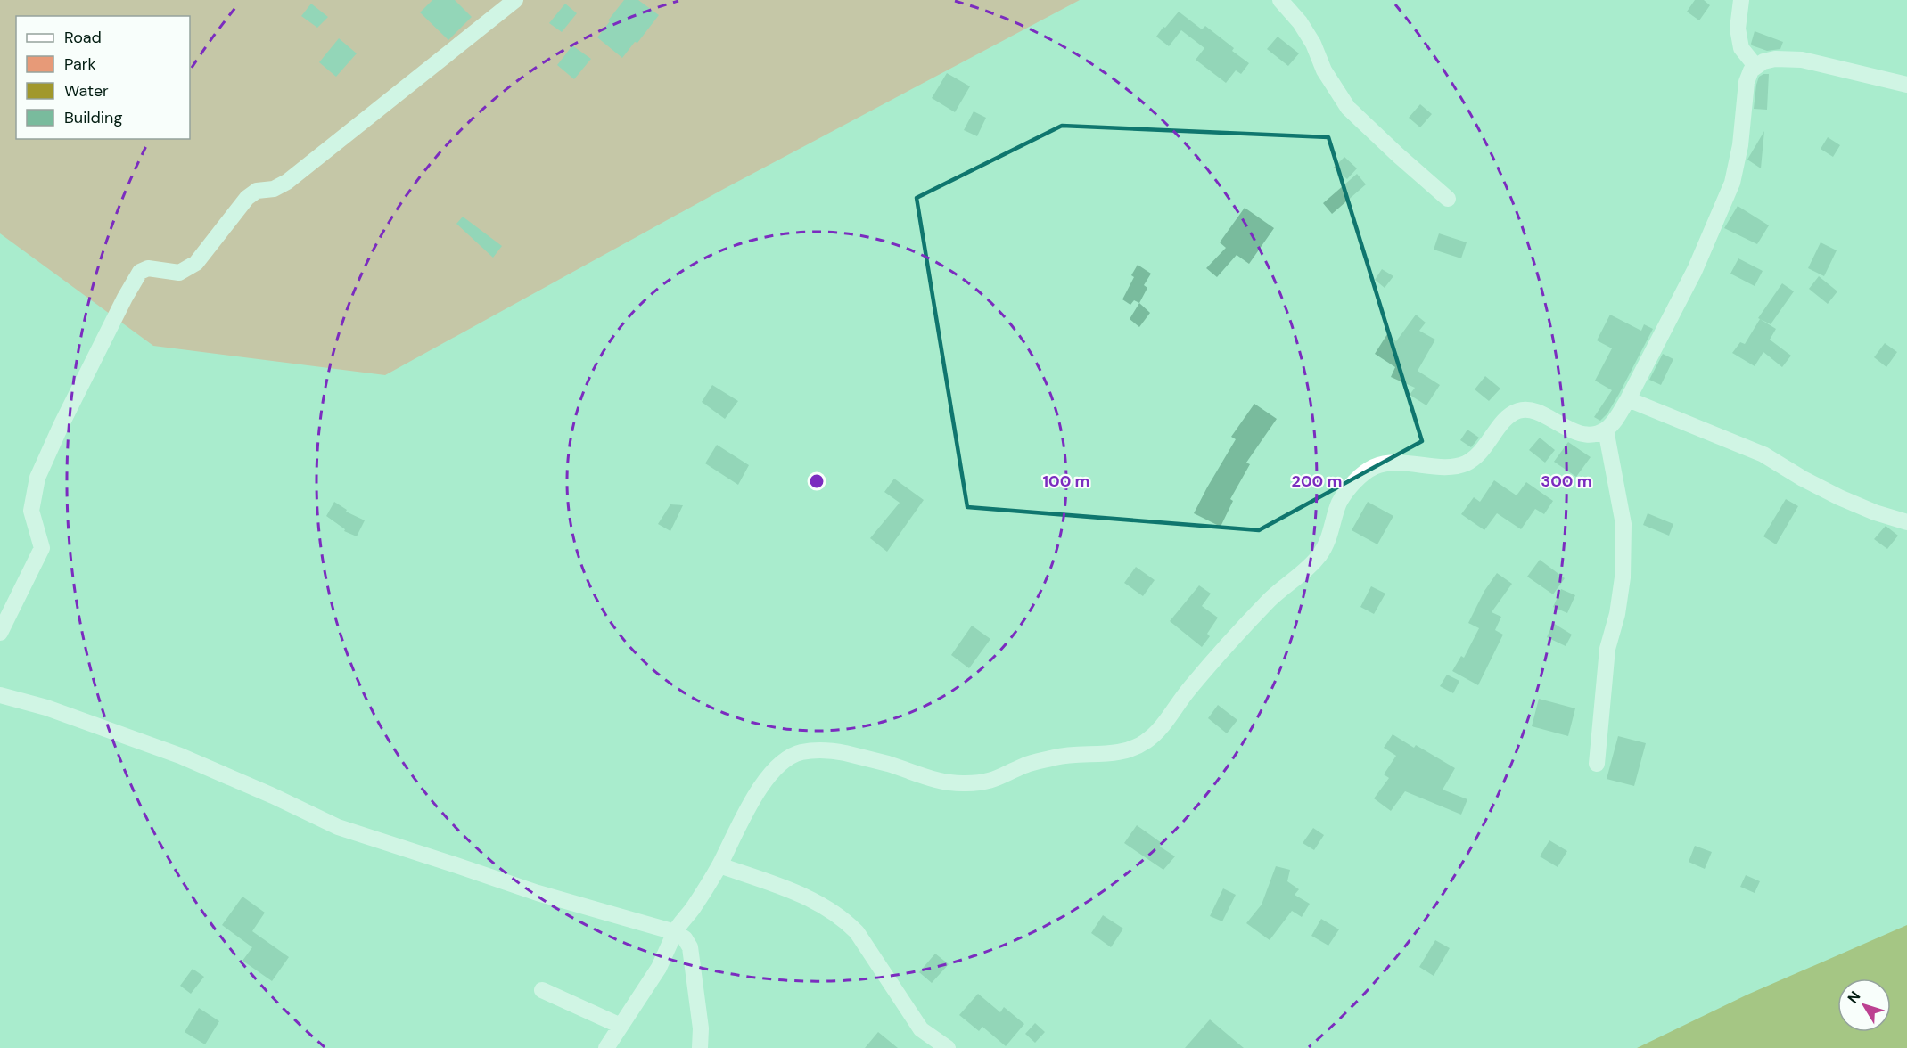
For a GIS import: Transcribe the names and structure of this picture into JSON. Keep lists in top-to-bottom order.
{
  "legend": [
    "Road",
    "Park",
    "Water",
    "Building"
  ],
  "north": "top left",
  "rings": ["100 m", "200 m", "300 m"]
}
